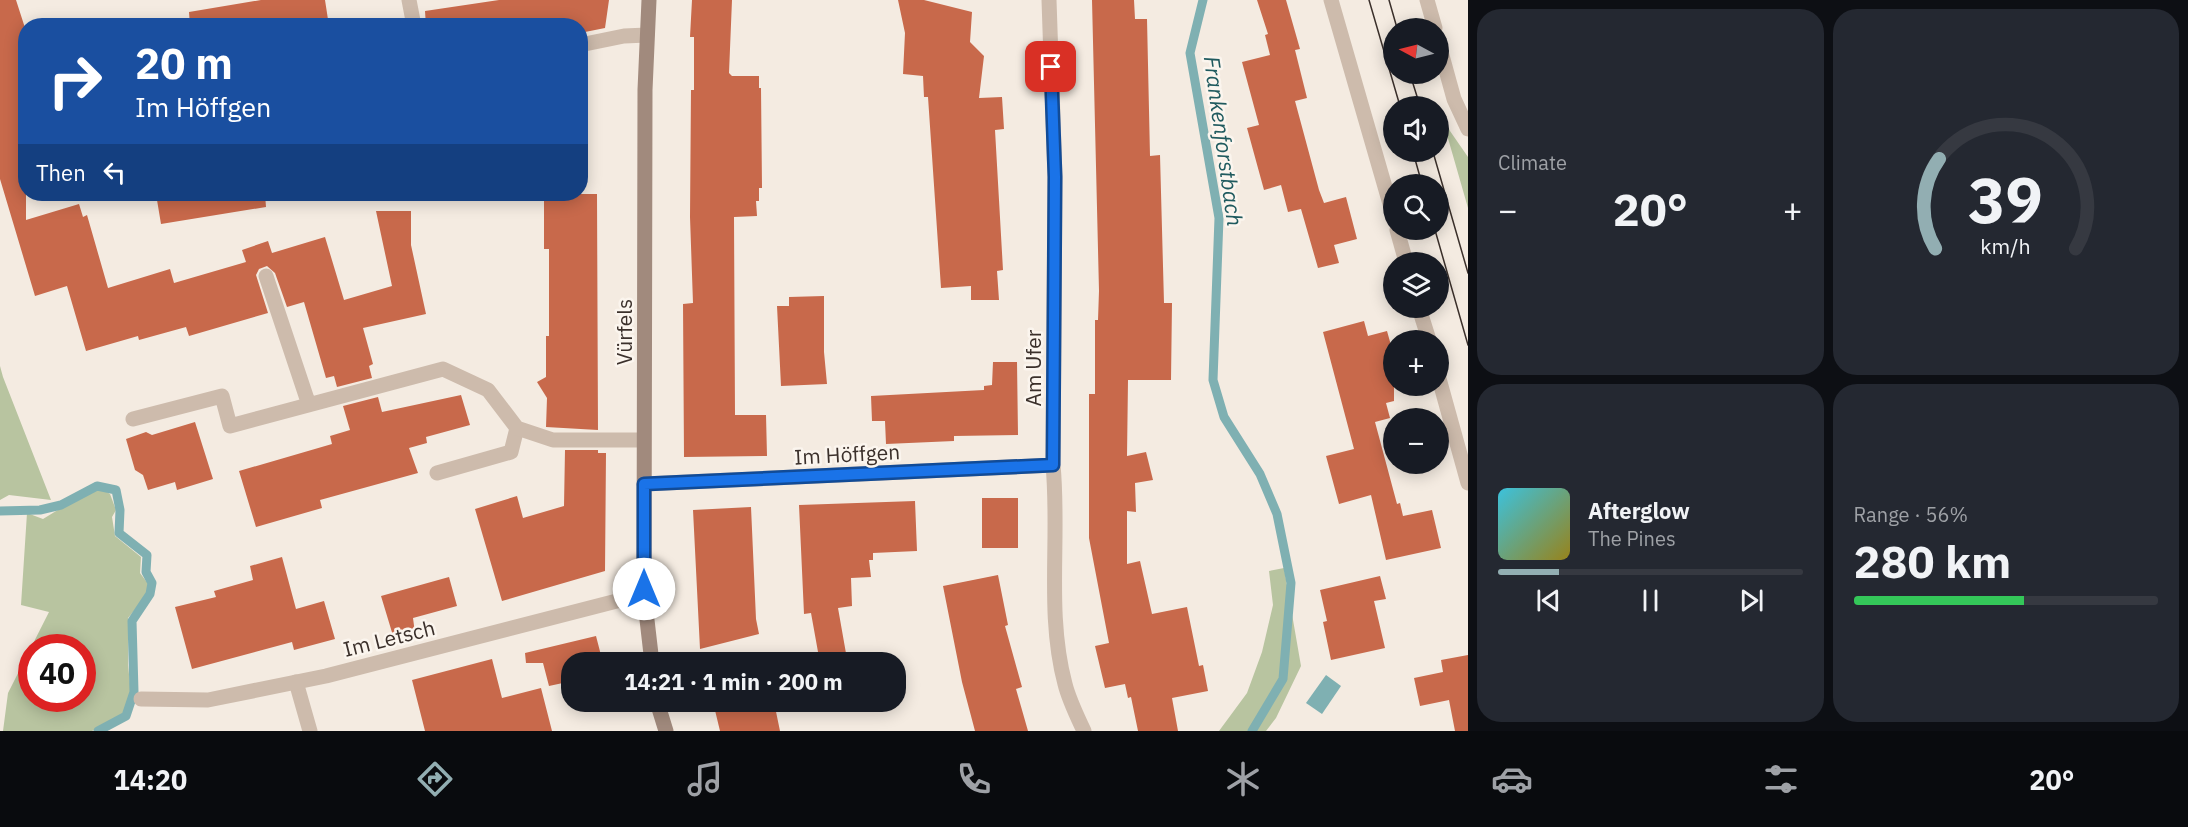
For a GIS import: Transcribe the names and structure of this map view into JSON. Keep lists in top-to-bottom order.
{
  "streets": {
    "street": [
      "Vürfels",
      "Am Ufer",
      "Im Höffgen",
      "Im Letsch"
    ]
  },
  "crossings": [
    ["Vürfels", "Im Höffgen"],
    ["Vürfels", "Im Letsch"],
    ["Am Ufer", "Im Höffgen"]
  ],
  "water": ["Frankenforstbach"],
  "north": "left",
  "page": {
    "tile": [
      "Climate",
      ["Range · 56%", "280 km"]
    ],
    "map_buttons": ["+", "−"],
    "turn": ["20 m", "Im Höffgen"],
    "then": "Then",
    "heat": ["−", "20°", "+"],
    "song": ["Afterglow", "The Pines"],
    "limit": "40",
    "trip": "14:21 · 1 min · 200 m",
    "tabs": ["14:20", "20°"],
    "gauge": ["39", "km/h"]
  }
}
